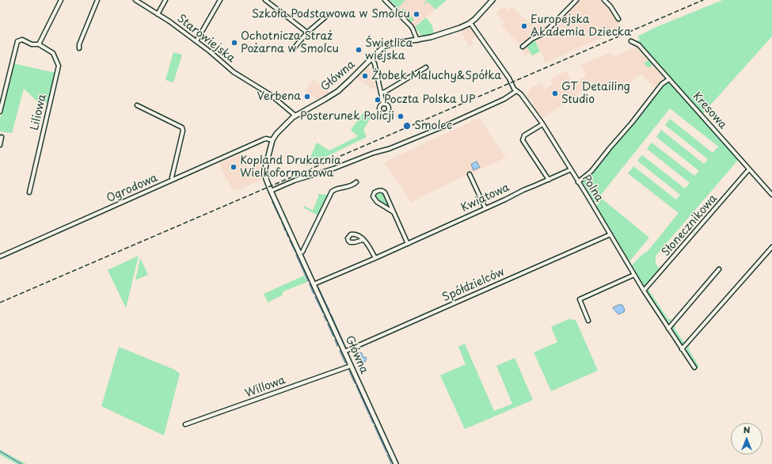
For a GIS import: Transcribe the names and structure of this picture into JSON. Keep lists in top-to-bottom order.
{
  "streets": {
    "street": [
      "Starowiejska",
      "Główna",
      "Kresowa",
      "Liliowa",
      "Ogrodowa",
      "Polna",
      "Kwiatowa",
      "Słonecznikowa",
      "Spółdzielców",
      "Willowa"
    ]
  },
  "crossings": [
    ["Starowiejska", "Główna"],
    ["Główna", "Ogrodowa"],
    ["Główna", "Polna"],
    ["Główna", "Kwiatowa"],
    ["Główna", "Spółdzielców"],
    ["Główna", "Willowa"],
    ["Polna", "Kwiatowa"],
    ["Polna", "Słonecznikowa"],
    ["Polna", "Spółdzielców"]
  ],
  "places": [
    "Szkoła Podstawowa w Smolcu",
    "Europejska Akademia Dziecka",
    "Ochotnicza Straż Pożarna w Smolcu",
    "Świetlica wiejska",
    "Żłobek Maluchy&Spółka",
    "GT Detailing Studio",
    "Verbena",
    "Poczta Polska UP",
    "Posterunek Policji",
    "Smolec",
    "Kopland Drukarnia Wielkoformatowa"
  ],
  "north": "top"
}
